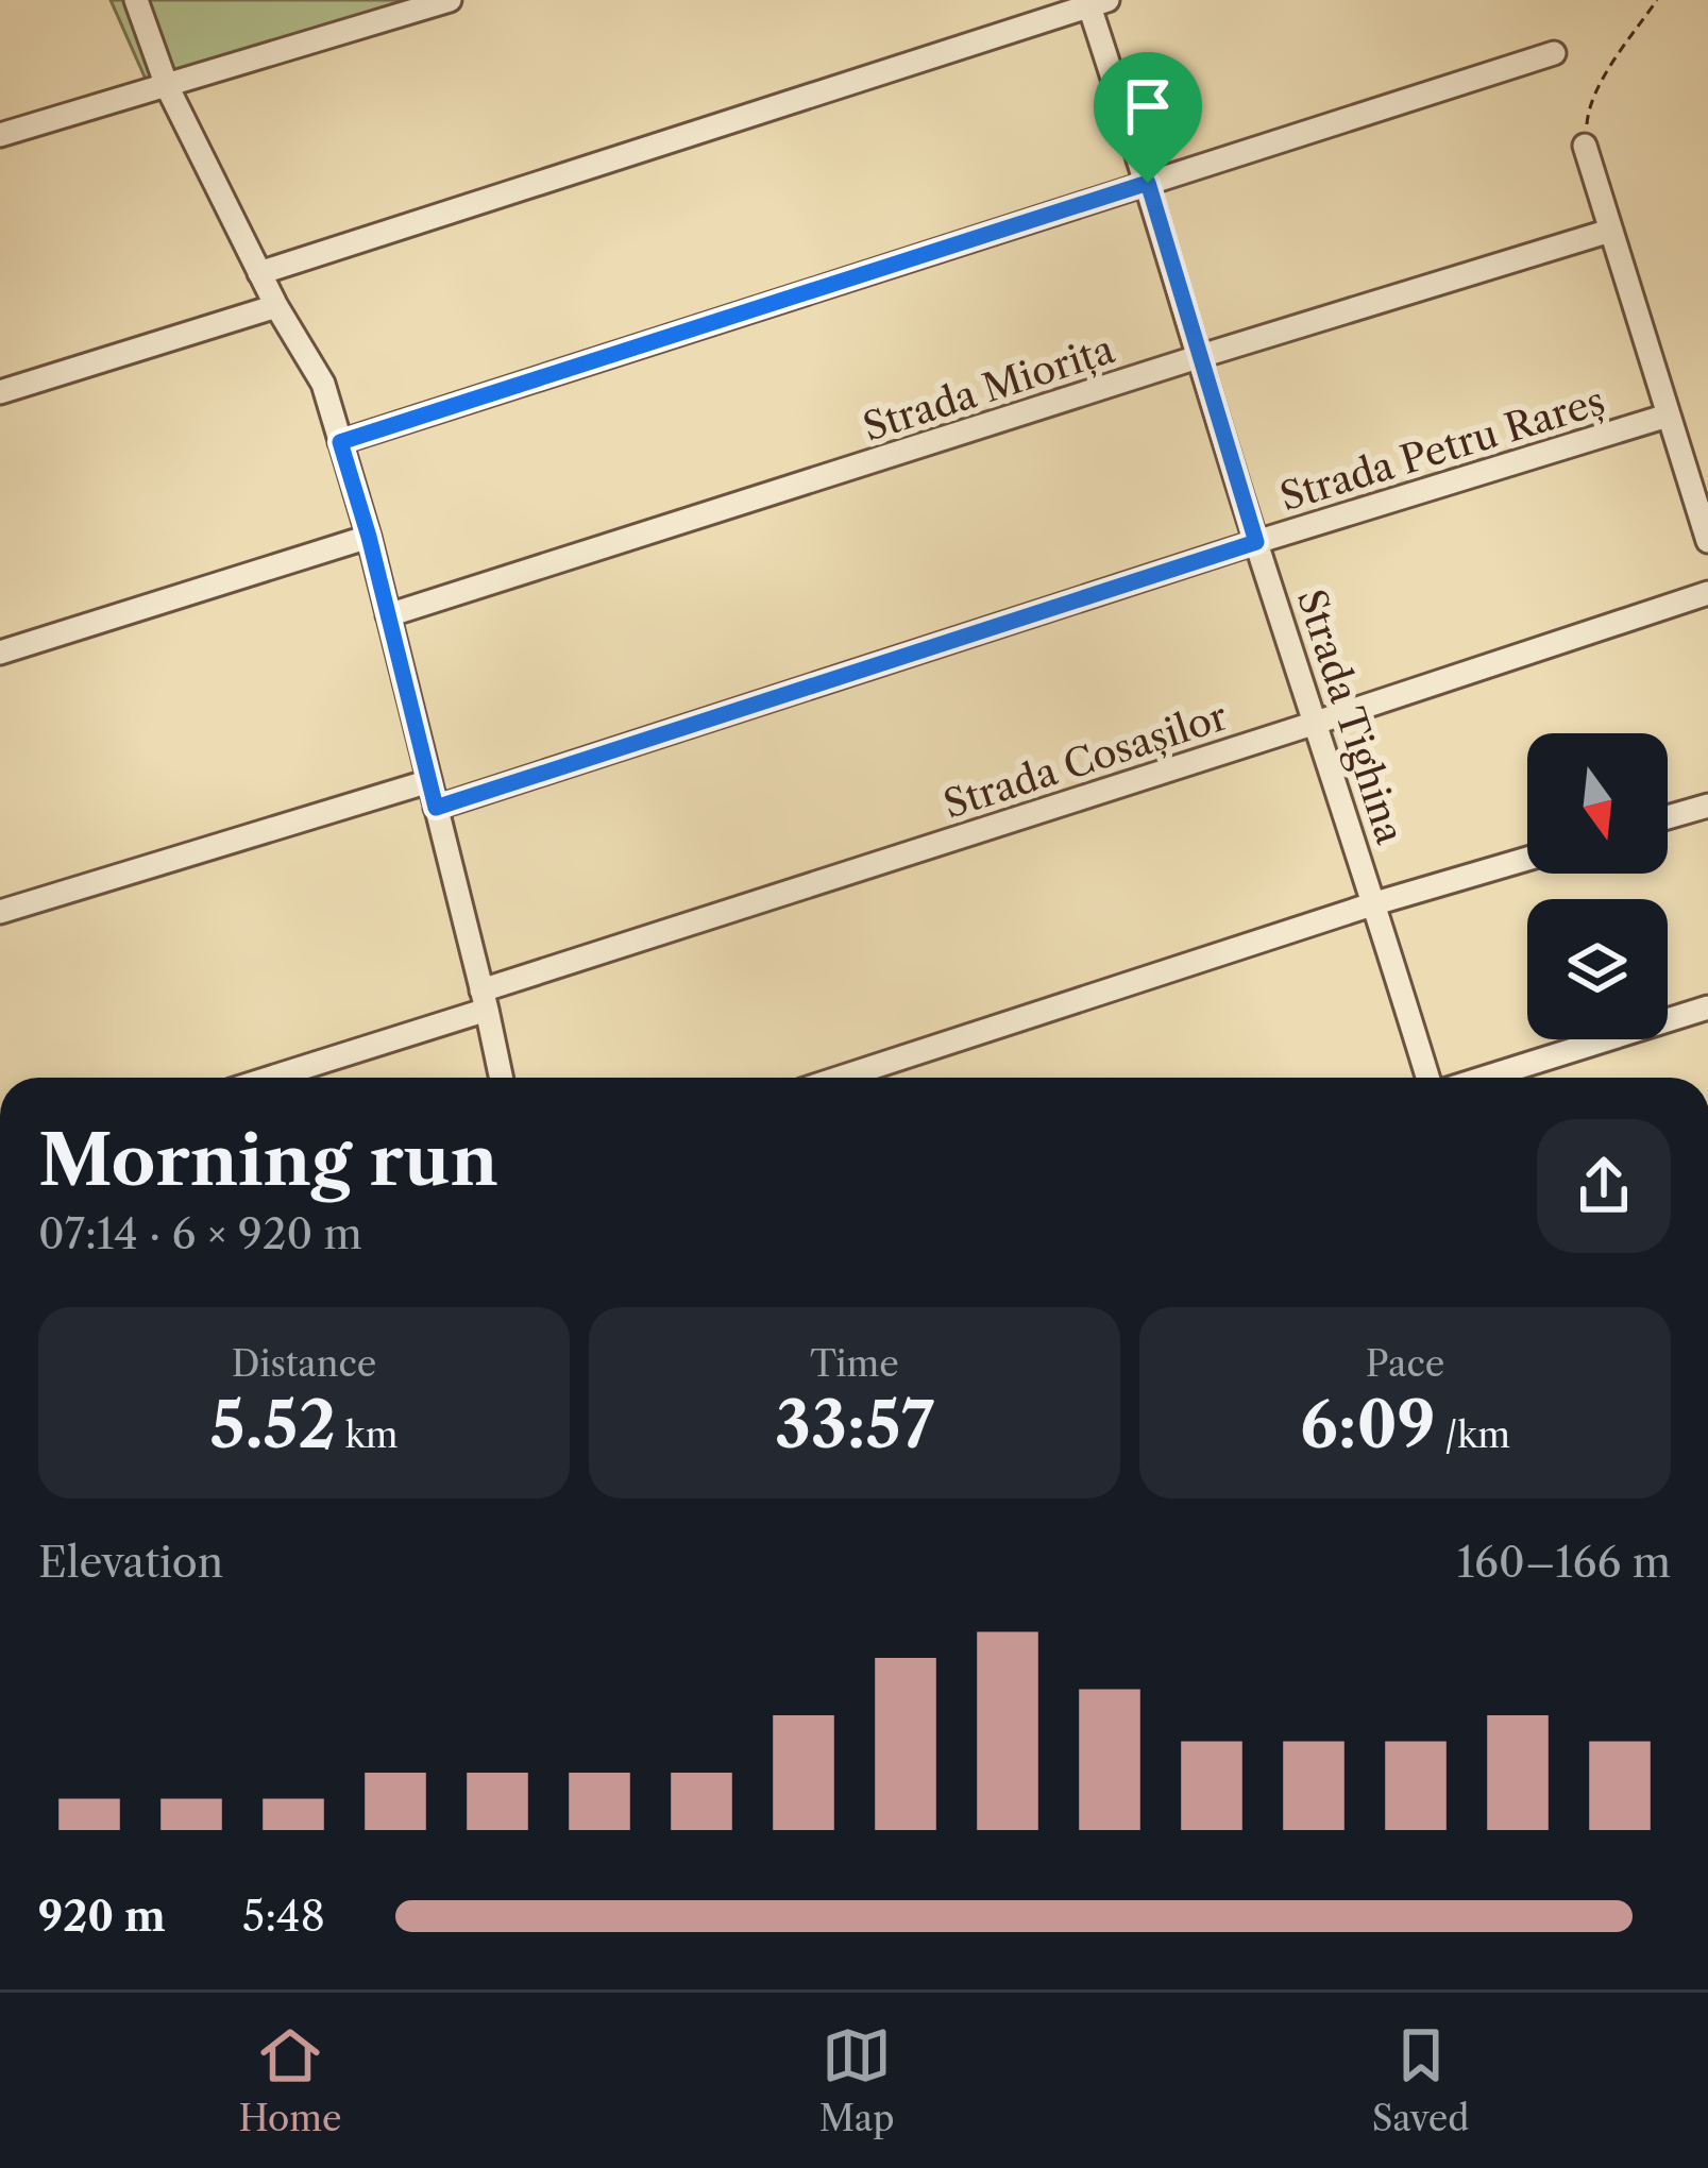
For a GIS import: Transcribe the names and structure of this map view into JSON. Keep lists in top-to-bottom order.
{
  "streets": {
    "street": [
      "Strada Miorița",
      "Strada Petru Rareș",
      "Strada Tighina",
      "Strada Cosașilor"
    ]
  },
  "crossings": [
    ["Strada Miorița", "Strada Tighina"],
    ["Strada Petru Rareș", "Strada Tighina"],
    ["Strada Tighina", "Strada Cosașilor"]
  ],
  "north": "bottom",
  "page": {
    "heading": ["Morning run", "07:14 · 6 × 920 m"],
    "stats": [
      ["Distance", "5.52 km"],
      ["Time", "33:57"],
      ["Pace", "6:09 /km"]
    ],
    "chart": ["Elevation", "160–166 m"],
    "list": [
      {
        "name": "920 m",
        "note": "5:48"
      }
    ],
    "tabs": ["Home", "Map", "Saved"]
  }
}
